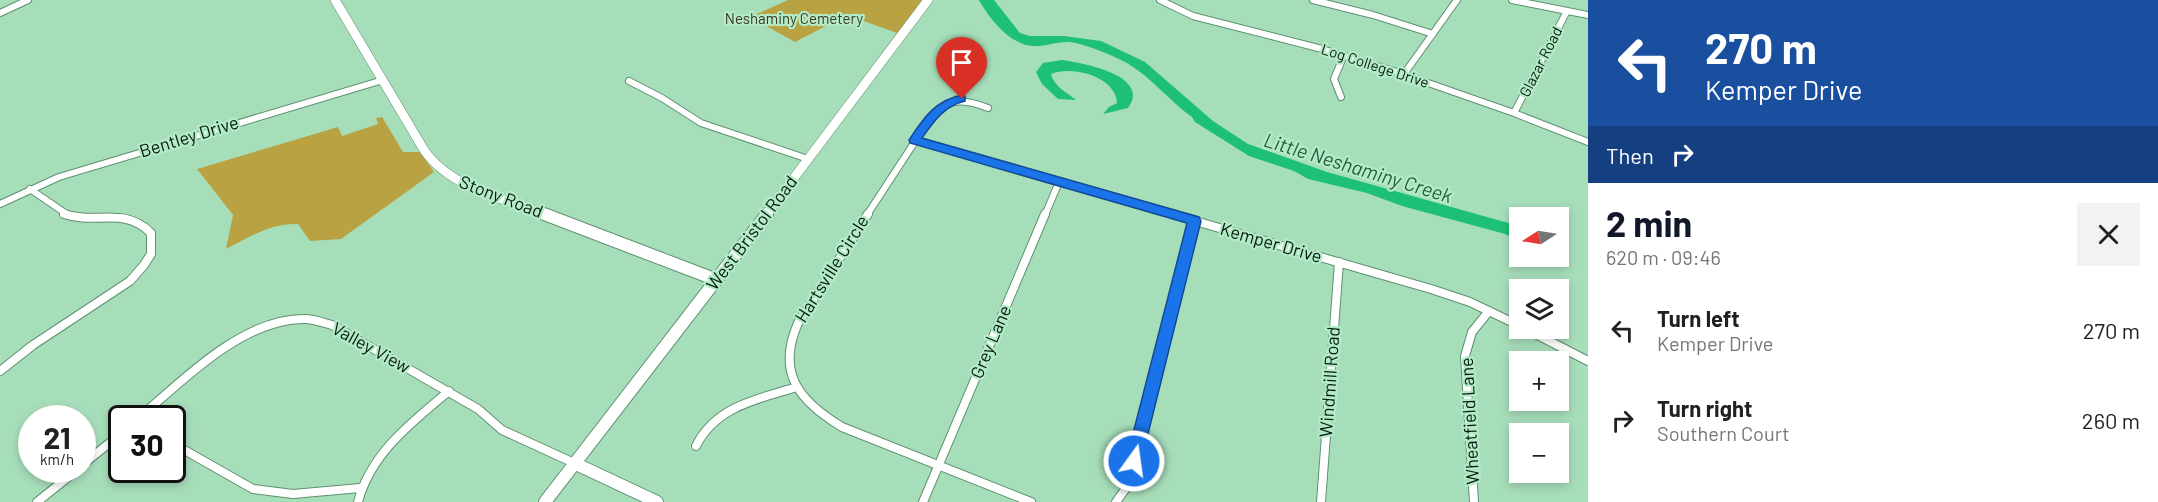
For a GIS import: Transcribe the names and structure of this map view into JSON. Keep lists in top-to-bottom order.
{
  "streets": {
    "street": [
      "Glazar Road",
      "Log College Drive",
      "Bentley Drive",
      "Stony Road",
      "West Bristol Road",
      "Kemper Drive",
      "Hartsville Circle",
      "Grey Lane",
      "Valley View",
      "Windmill Road",
      "Wheatfield Lane"
    ]
  },
  "crossings": [
    ["Glazar Road", "Log College Drive"],
    ["Bentley Drive", "Stony Road"],
    ["Stony Road", "West Bristol Road"],
    ["West Bristol Road", "Valley View"],
    ["Kemper Drive", "Hartsville Circle"],
    ["Kemper Drive", "Grey Lane"],
    ["Kemper Drive", "Windmill Road"],
    ["Kemper Drive", "Wheatfield Lane"],
    ["Hartsville Circle", "Grey Lane"]
  ],
  "water": ["Little Neshaminy Creek"],
  "parks": ["Neshaminy Cemetery"],
  "north": "left",
  "page": {
    "turn": ["270 m", "Kemper Drive"],
    "then": "Then",
    "heading": ["2 min", "620 m · 09:46"],
    "map_buttons": ["+", "−"],
    "list": [
      {
        "name": "Turn left",
        "note": "Kemper Drive",
        "value": "270 m"
      },
      {
        "name": "Turn right",
        "note": "Southern Court",
        "value": "260 m"
      }
    ],
    "speed": "21 km/h",
    "limit": "30"
  }
}
